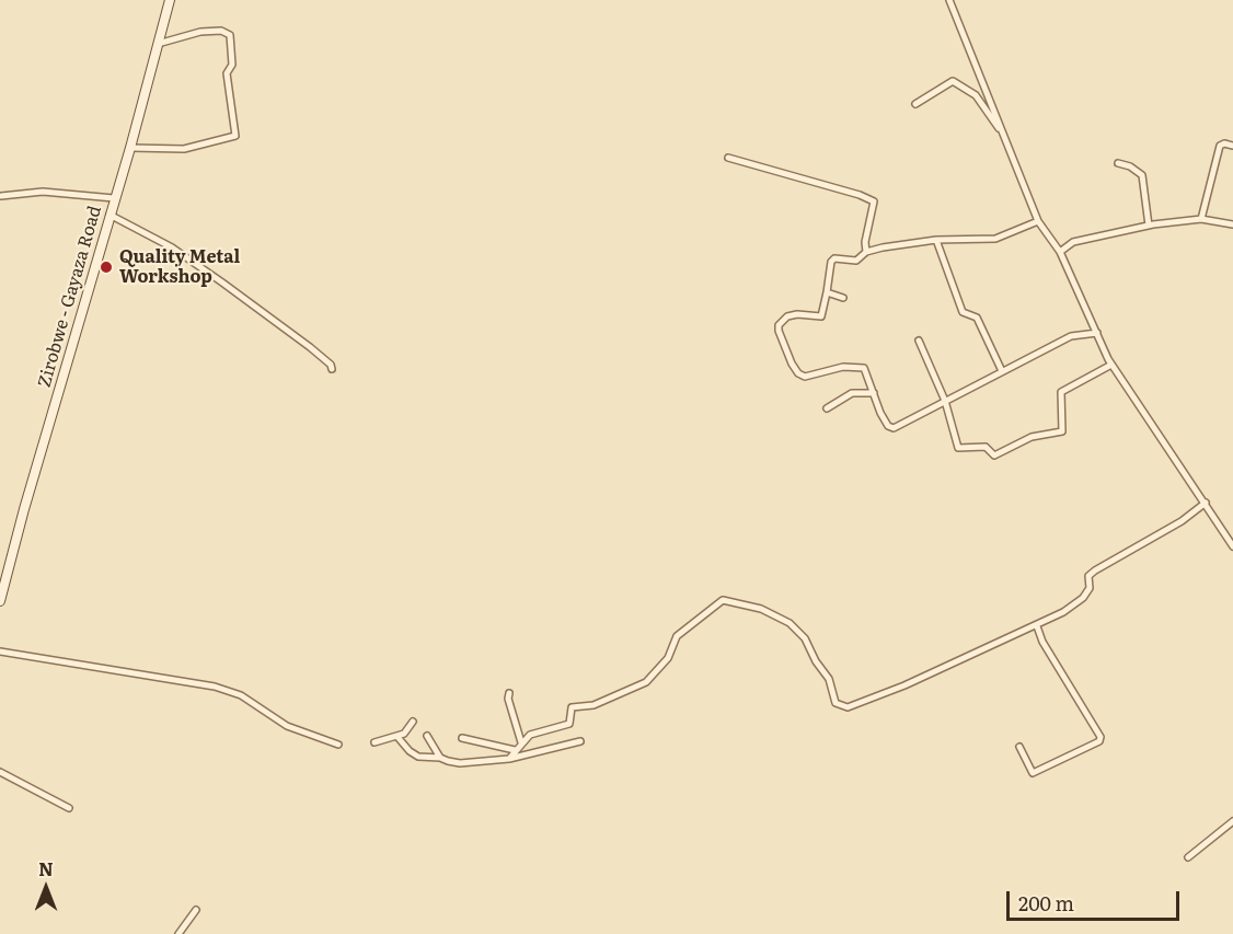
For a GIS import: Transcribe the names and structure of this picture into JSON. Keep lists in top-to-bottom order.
{
  "streets": {
    "street": ["Zirobwe - Gayaza Road"]
  },
  "places": ["Quality Metal Workshop"],
  "scale_bar": "200 m",
  "north": "top"
}
